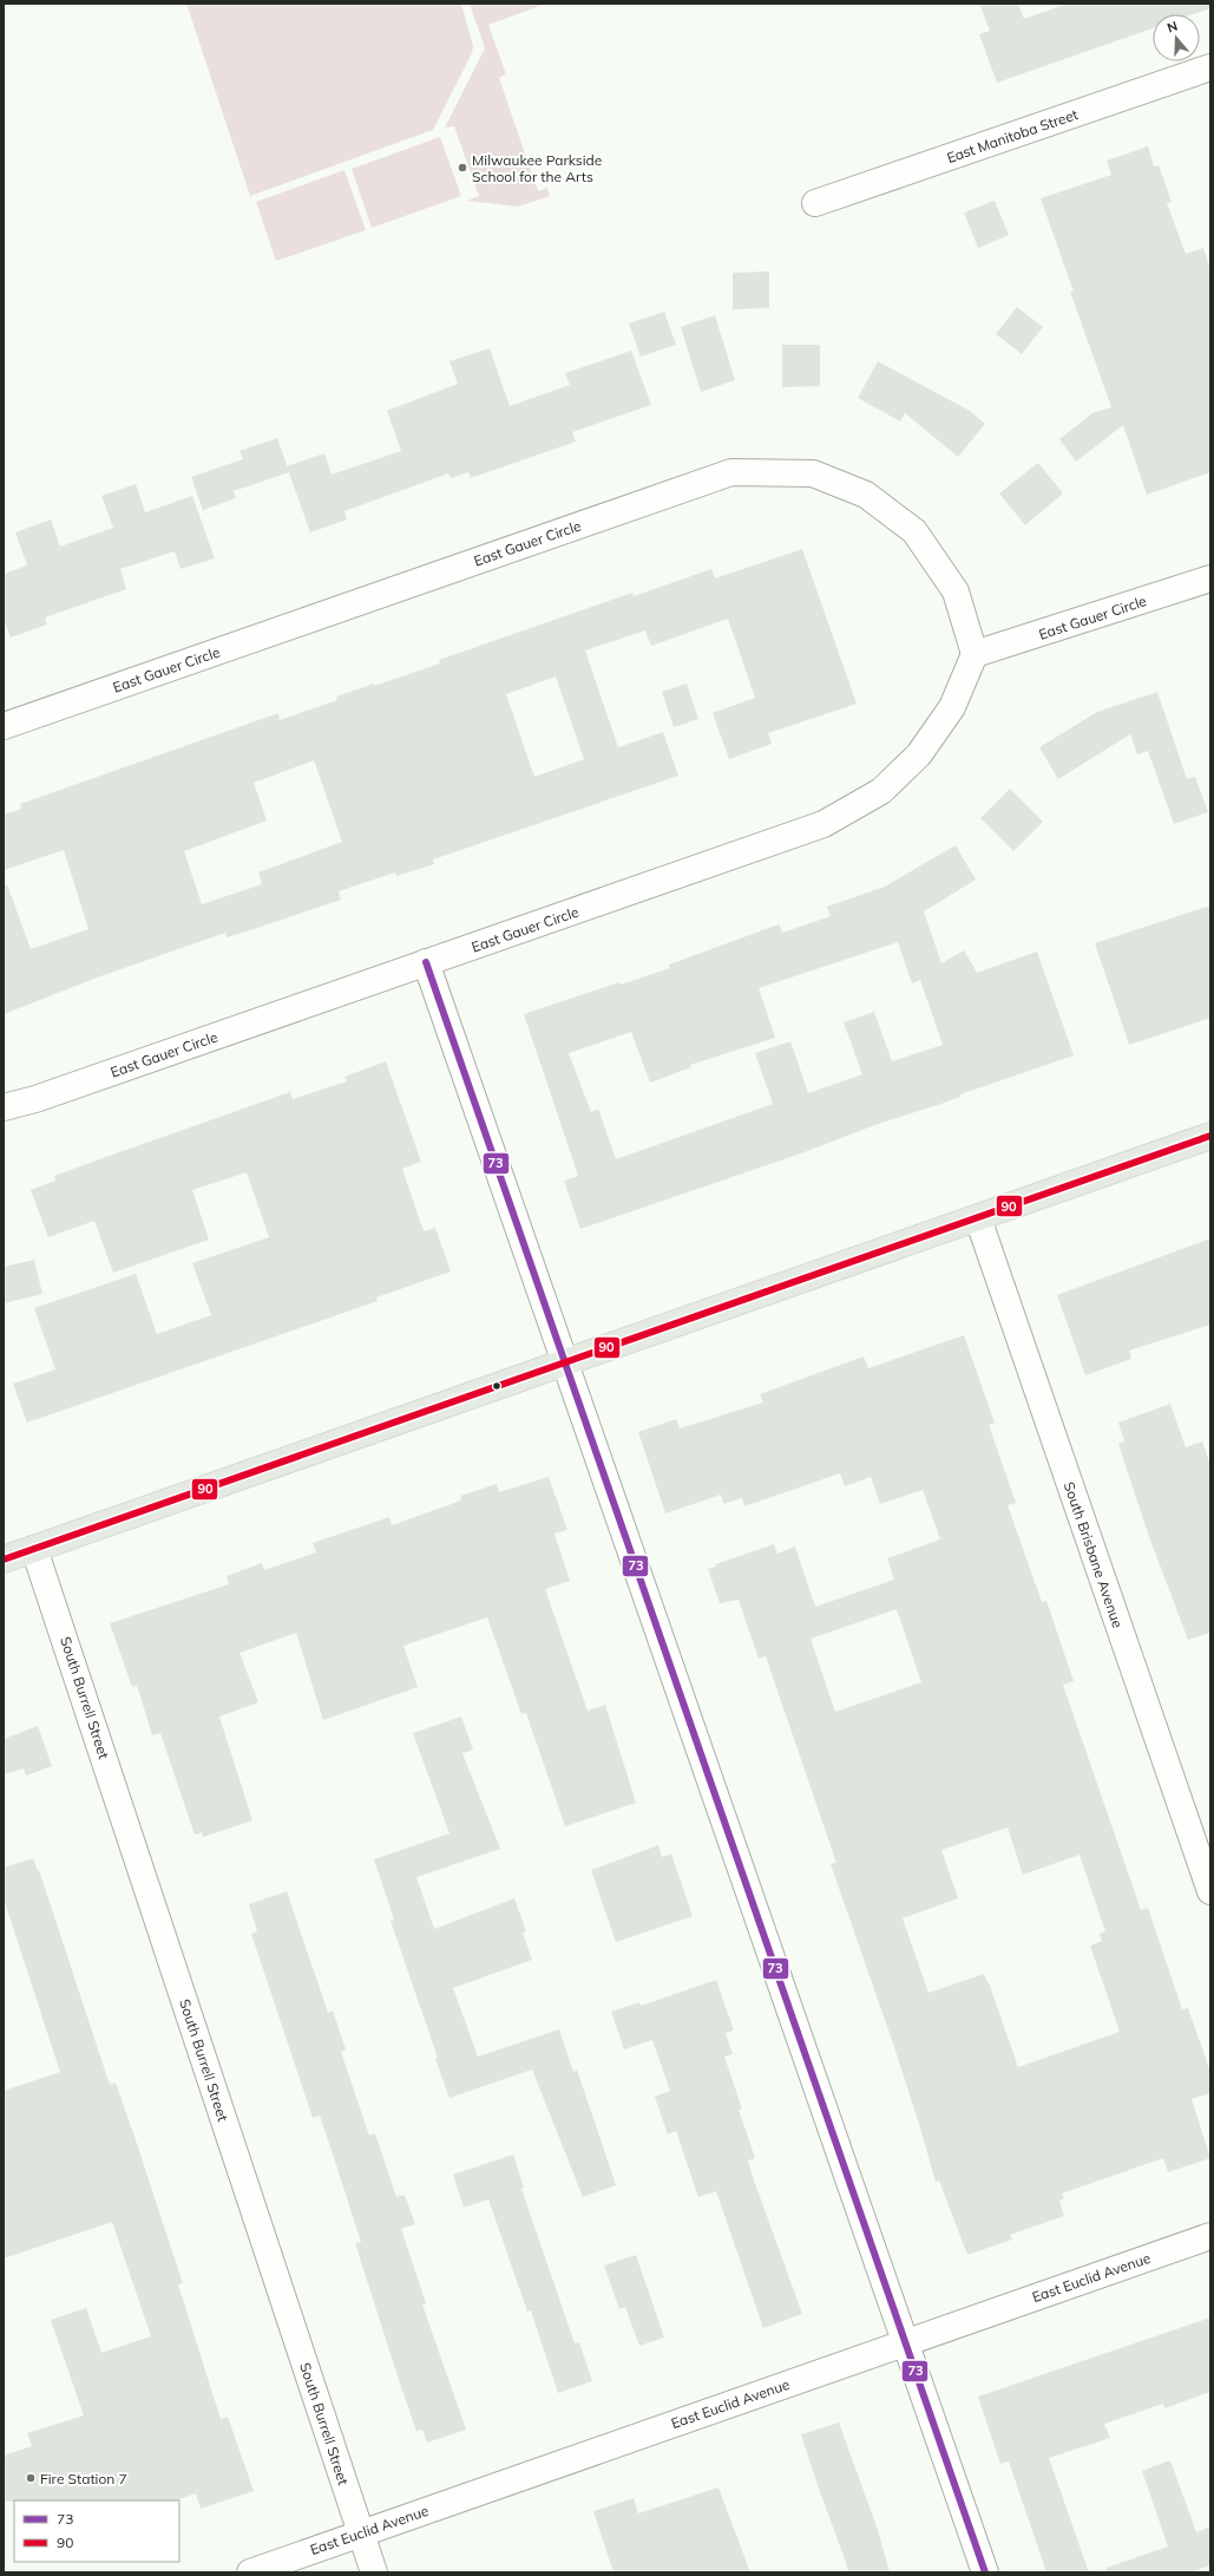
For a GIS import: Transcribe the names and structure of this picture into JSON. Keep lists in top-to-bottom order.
{
  "streets": {
    "street": [
      "East Manitoba Street",
      "East Gauer Circle",
      "South Brisbane Avenue",
      "South Burrell Street",
      "East Euclid Avenue"
    ]
  },
  "crossings": [
    ["South Burrell Street", "East Euclid Avenue"]
  ],
  "places": ["Milwaukee Parkside School for the Arts", "Fire Station 7"],
  "lines": ["transit line 73", "transit line 90"],
  "legend": ["73", "90"],
  "north": "top"
}
